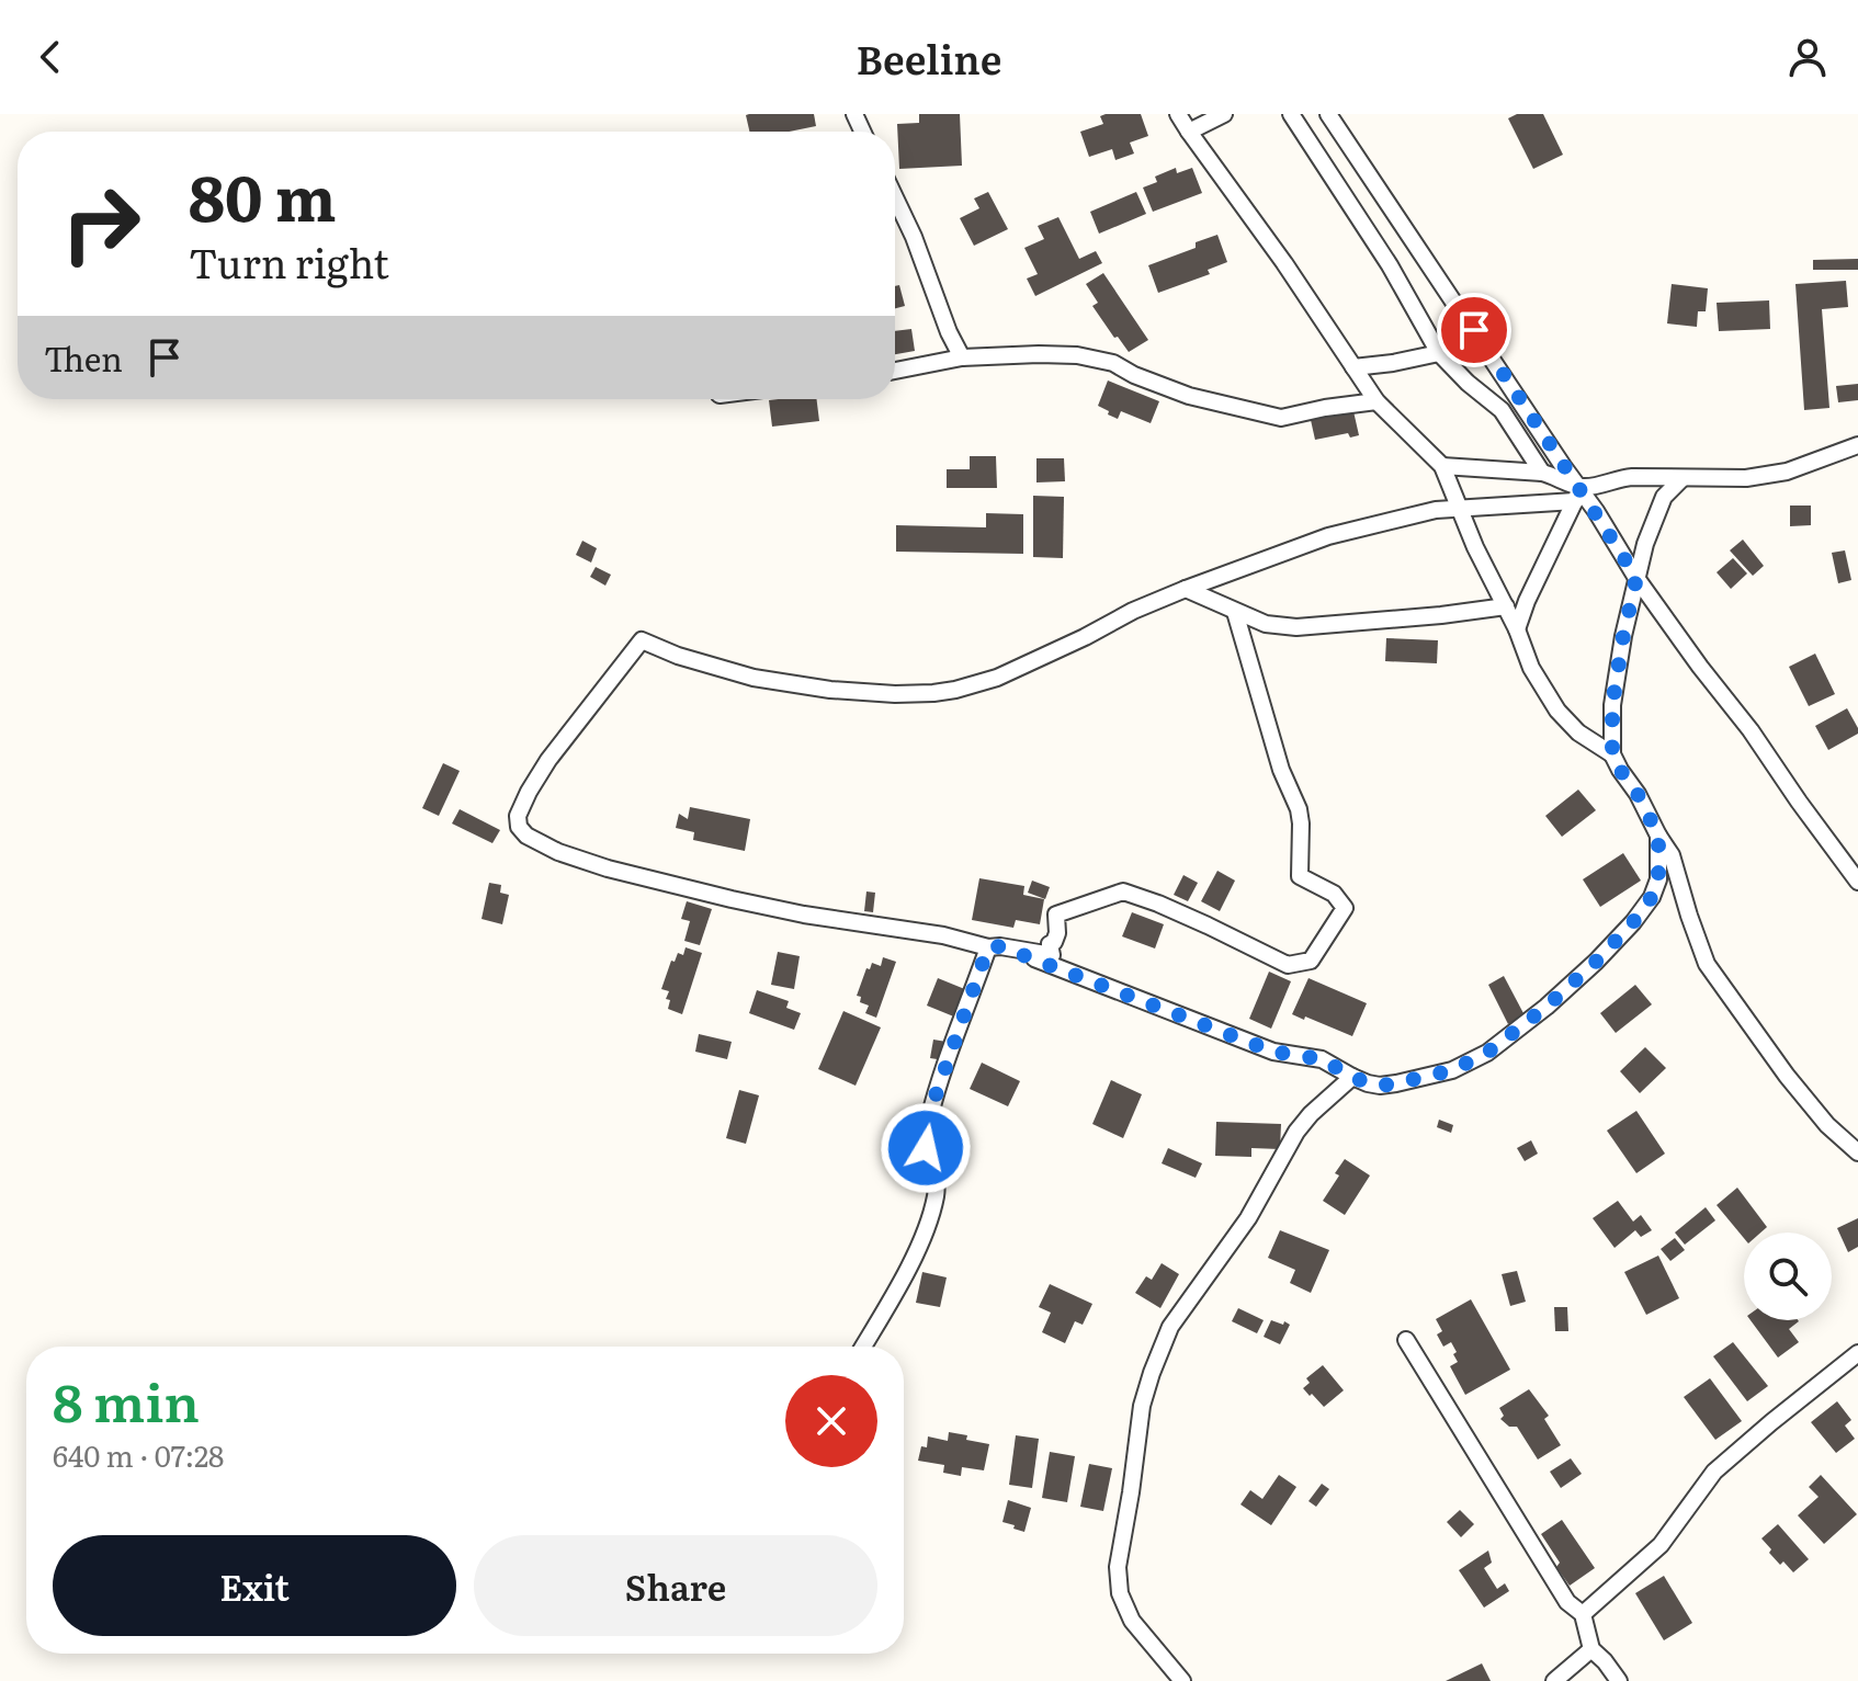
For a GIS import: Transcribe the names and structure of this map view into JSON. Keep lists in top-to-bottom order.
{
  "page": {
    "header": "Beeline",
    "turn": ["80 m", "Turn right"],
    "then": "Then",
    "heading": ["8 min", "640 m · 07:28"],
    "buttons": ["Exit", "Share"]
  }
}
